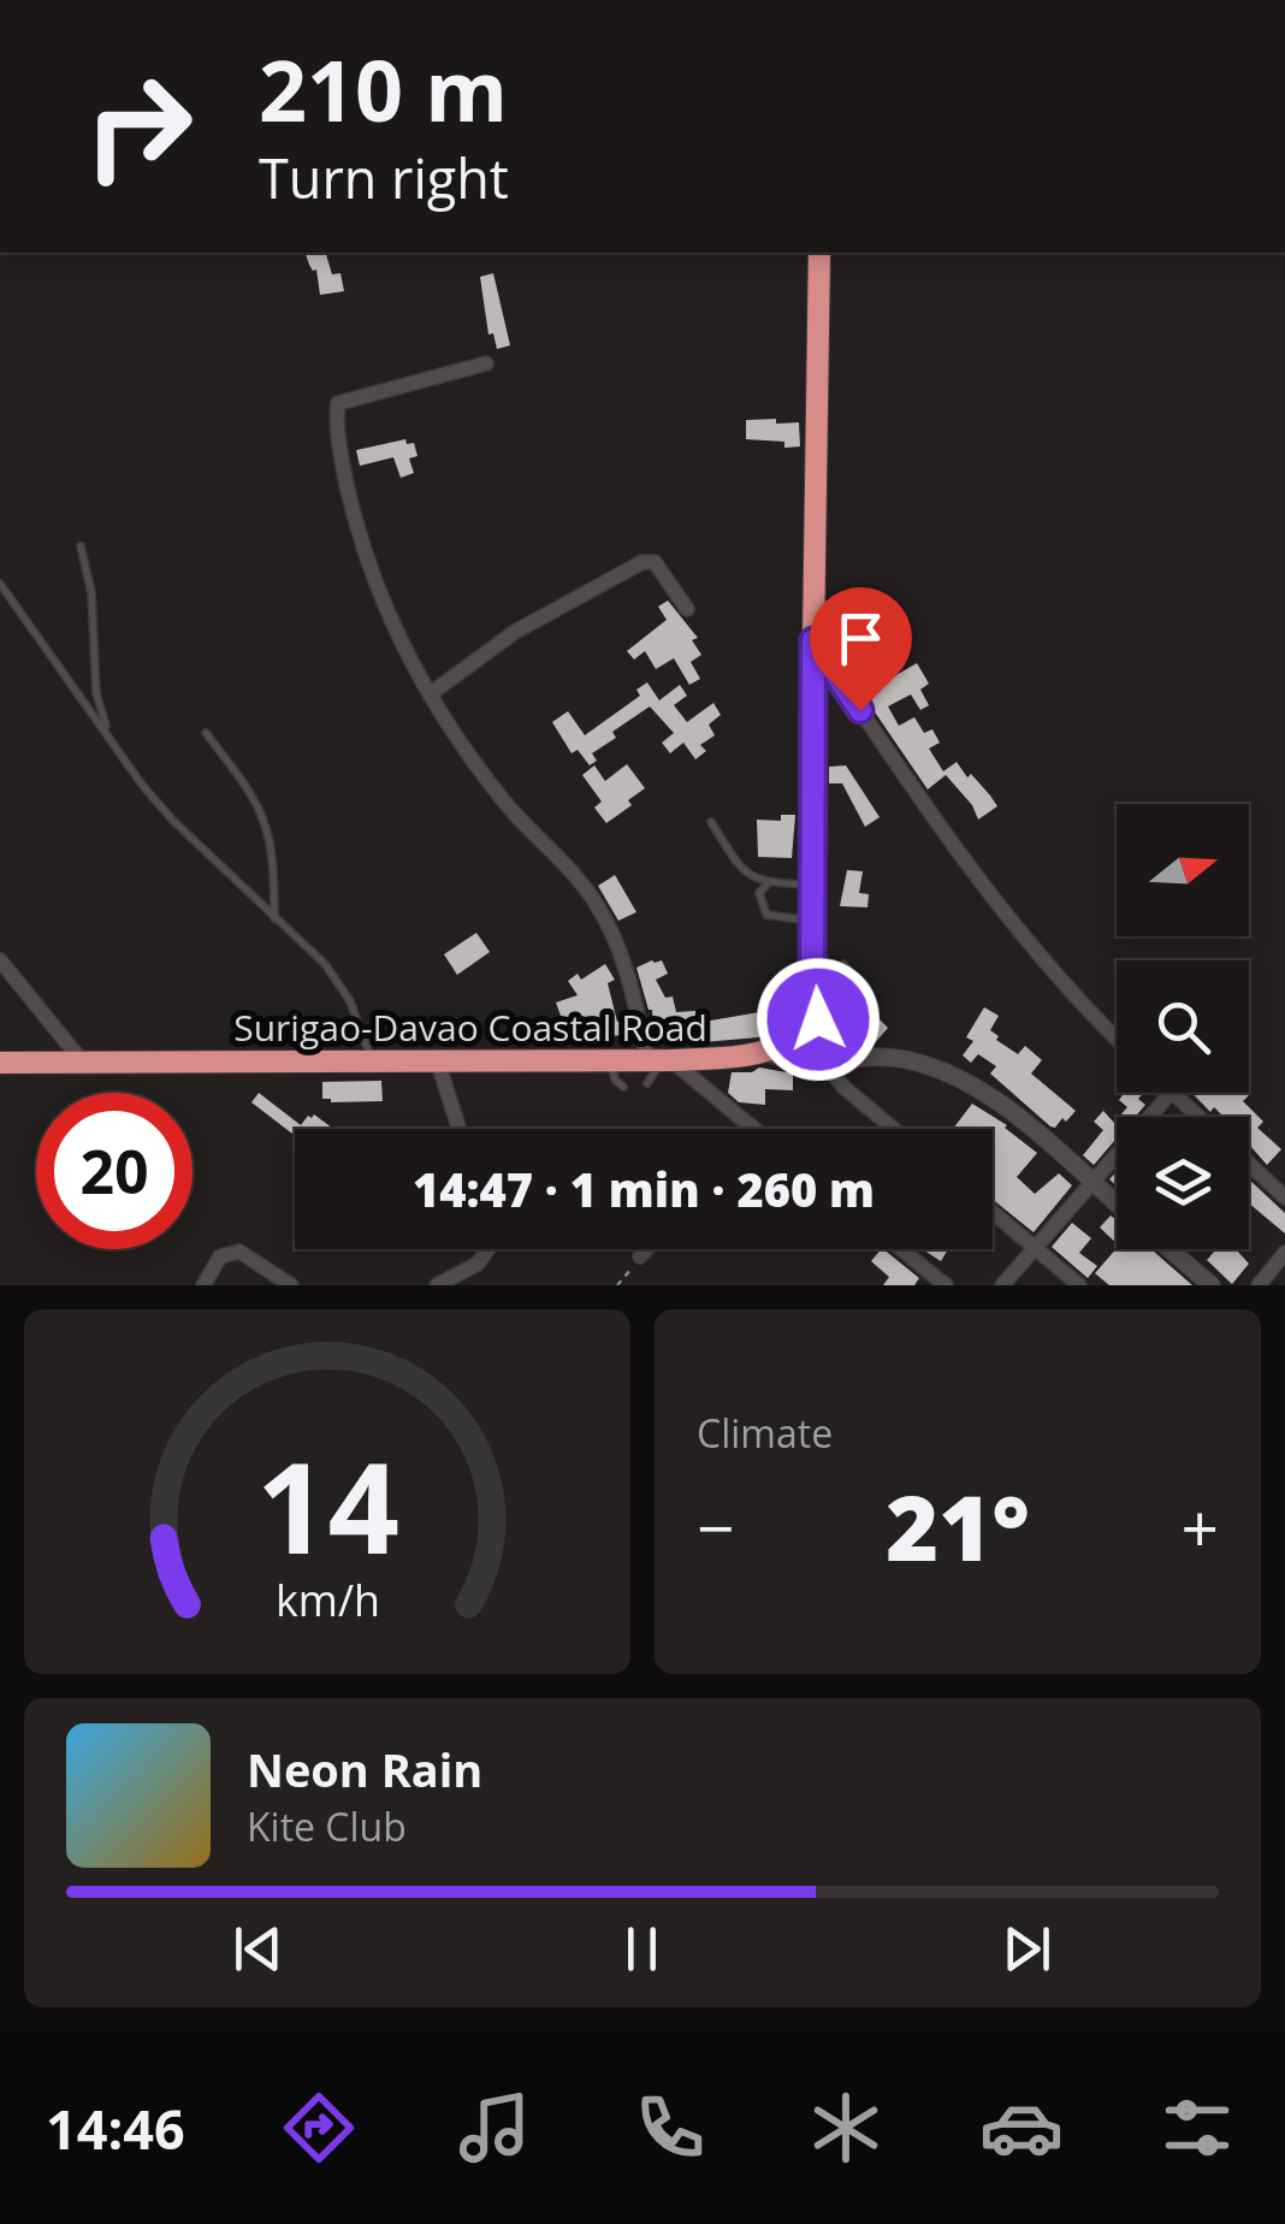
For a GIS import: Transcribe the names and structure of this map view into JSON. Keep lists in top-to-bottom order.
{
  "streets": {
    "highway": ["Surigao-Davao Coastal Road"]
  },
  "north": "right",
  "page": {
    "turn": ["210 m", "Turn right"],
    "limit": "20",
    "trip": "14:47 · 1 min · 260 m",
    "tile": "Climate",
    "heat": ["−", "21°", "+"],
    "song": ["Neon Rain", "Kite Club"],
    "tabs": "14:46",
    "gauge": ["14", "km/h"]
  }
}
